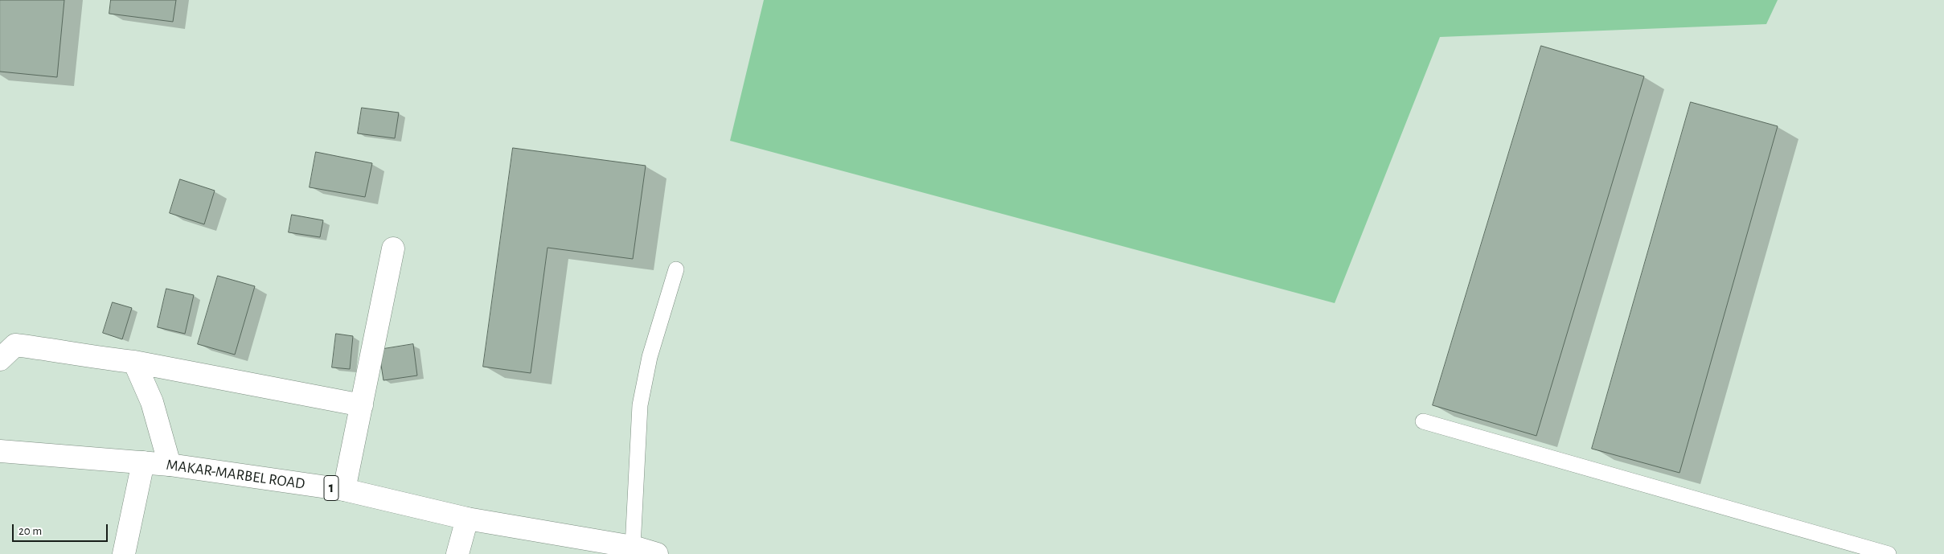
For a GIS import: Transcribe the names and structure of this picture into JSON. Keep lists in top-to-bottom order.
{
  "streets": {
    "street": ["MAKAR-MARBEL ROAD", "1"]
  },
  "scale_bar": "20 m"
}
